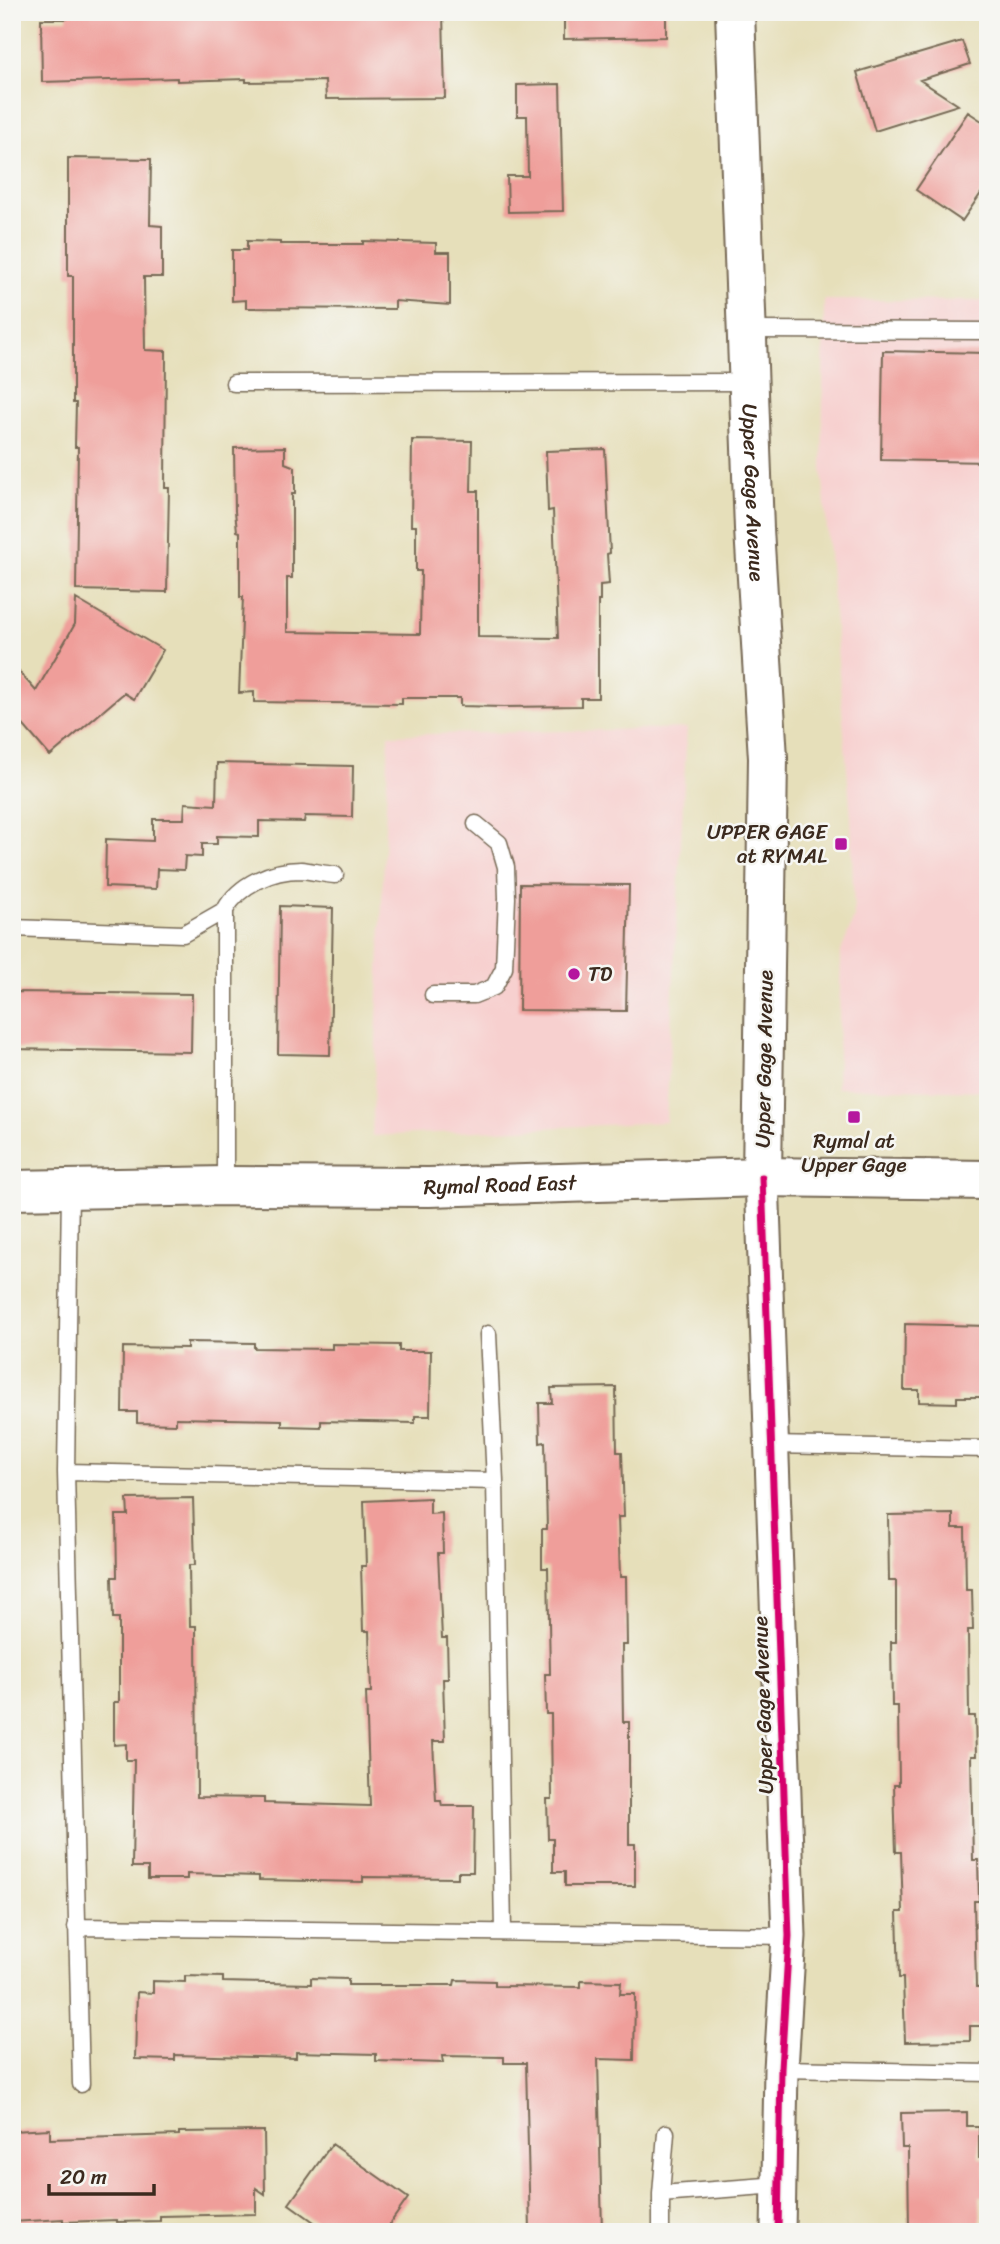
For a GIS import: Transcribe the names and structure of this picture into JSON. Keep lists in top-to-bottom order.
{
  "streets": {
    "main road": ["Upper Gage Avenue", "Rymal Road East"]
  },
  "crossings": [
    ["Upper Gage Avenue", "Rymal Road East"]
  ],
  "places": {
    "transit": ["UPPER GAGE at RYMAL", "Rymal at Upper Gage"],
    "other": ["TD"]
  },
  "scale_bar": "20 m"
}
